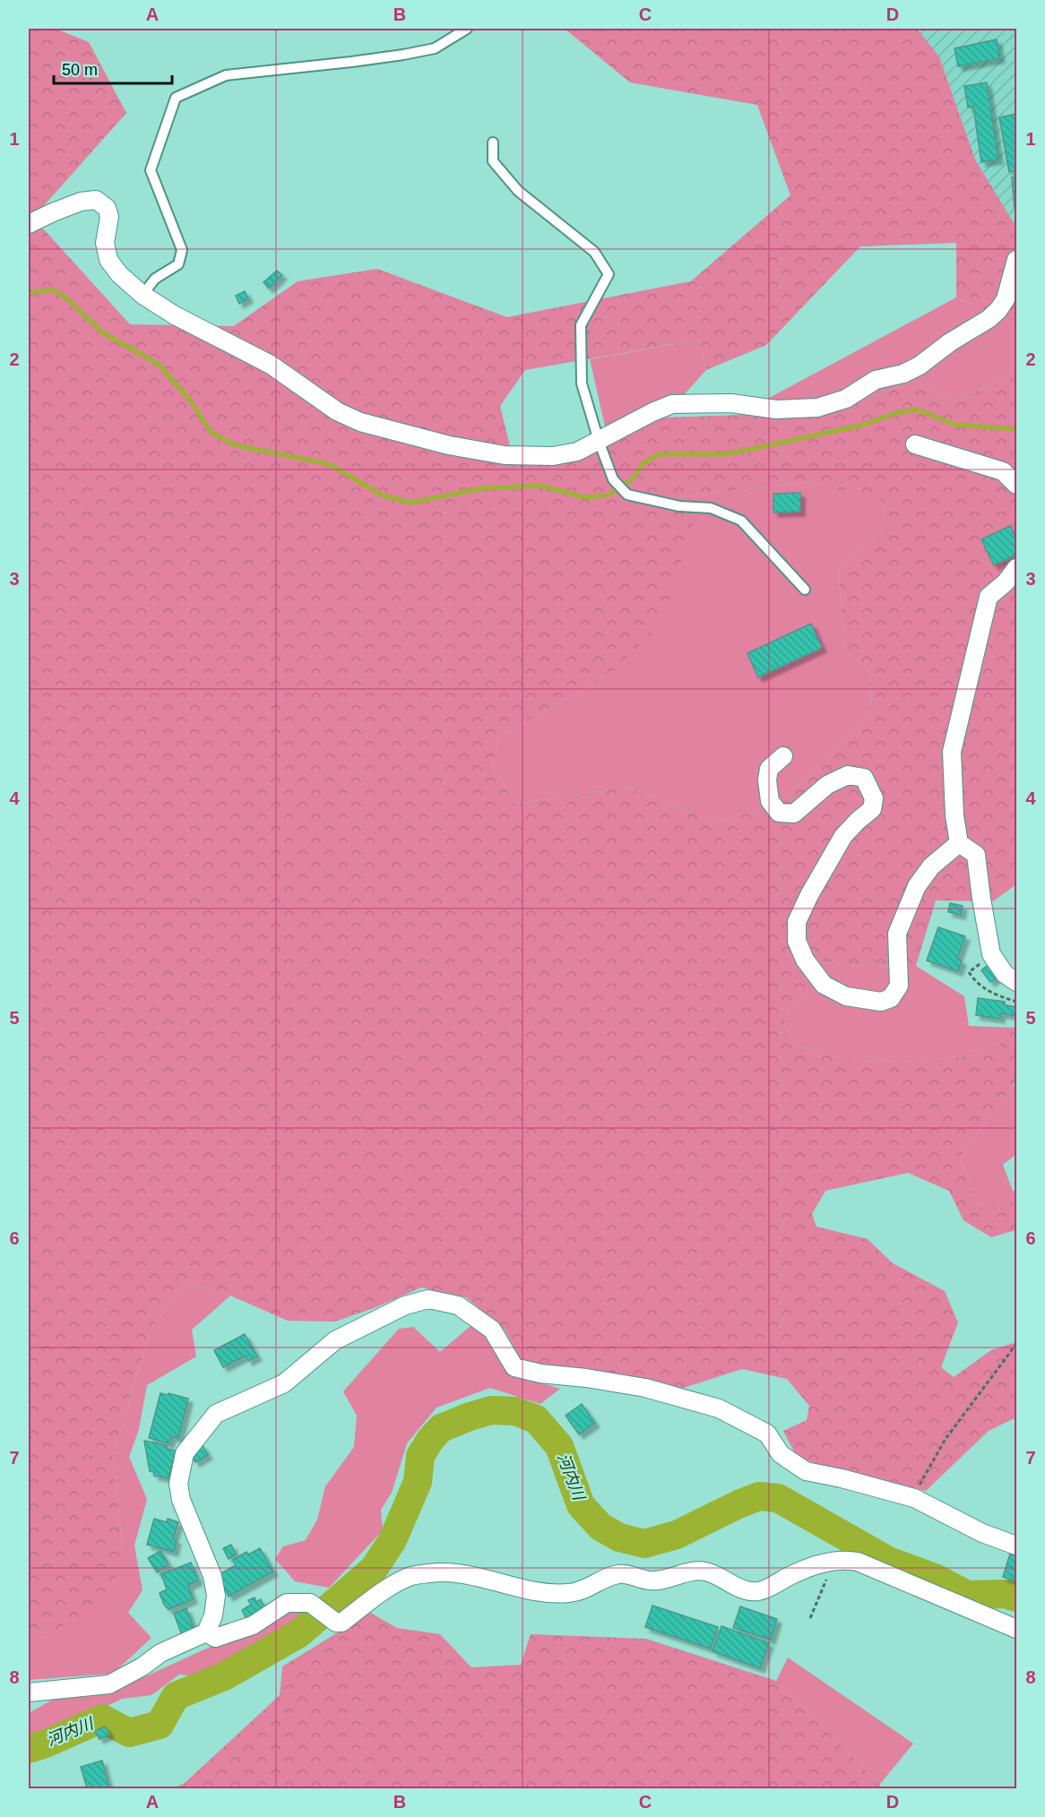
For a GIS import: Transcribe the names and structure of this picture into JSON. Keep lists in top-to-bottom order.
{
  "water": ["河内川"],
  "scale_bar": "50 m",
  "grid": {
    "columns": [
      "A",
      "B",
      "C",
      "D"
    ],
    "rows": [
      "1",
      "2",
      "3",
      "4",
      "5",
      "6",
      "7",
      "8"
    ]
  }
}
